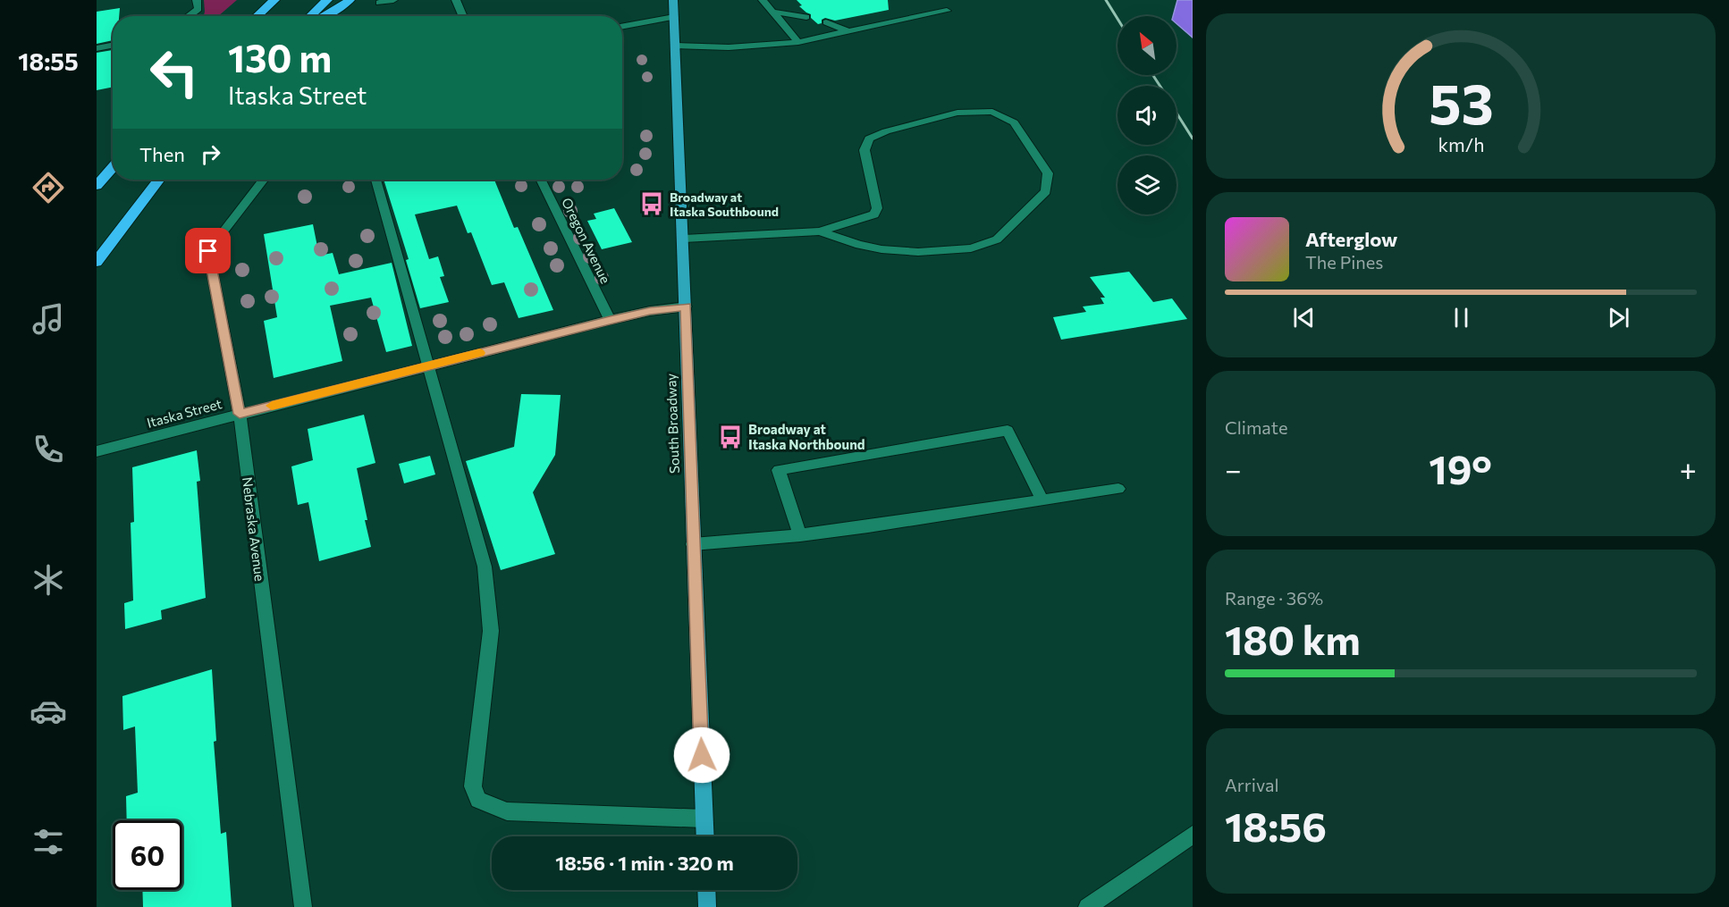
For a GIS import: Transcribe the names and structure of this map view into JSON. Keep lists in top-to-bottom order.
{
  "streets": {
    "main road": ["South Broadway"],
    "street": ["Oregon Avenue", "Itaska Street", "Nebraska Avenue"]
  },
  "crossings": [
    ["Oregon Avenue", "Itaska Street"],
    ["Itaska Street", "South Broadway"],
    ["Itaska Street", "Nebraska Avenue"]
  ],
  "places": {
    "bus stop": ["Broadway at Itaska Southbound", "Broadway at Itaska Northbound"]
  },
  "north": "top left",
  "page": {
    "tabs": "18:55",
    "turn": ["130 m", "Itaska Street"],
    "then": "Then",
    "song": ["Afterglow", "The Pines"],
    "tile": [
      "Climate",
      ["Range · 36%", "180 km"],
      ["Arrival", "18:56"]
    ],
    "heat": ["−", "19°", "+"],
    "limit": "60",
    "trip": "18:56 · 1 min · 320 m",
    "gauge": ["53", "km/h"]
  }
}
